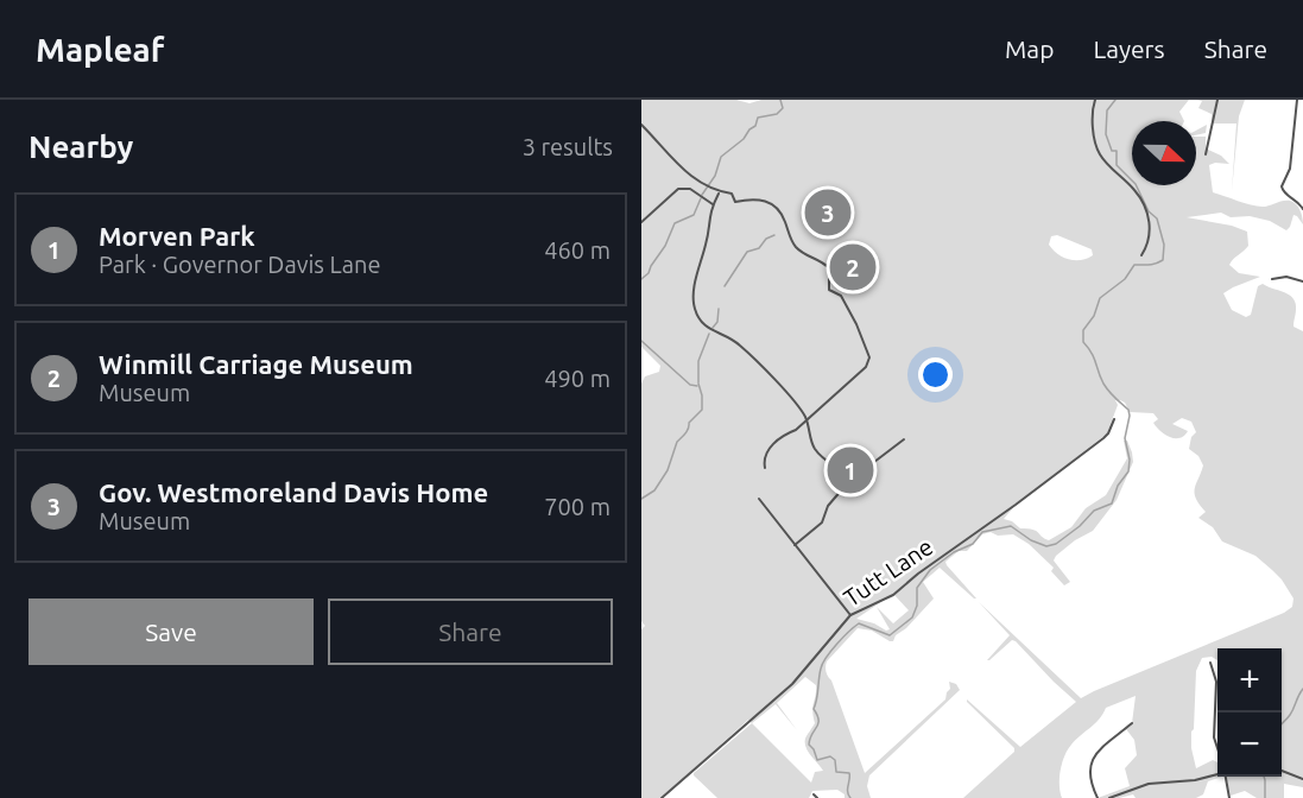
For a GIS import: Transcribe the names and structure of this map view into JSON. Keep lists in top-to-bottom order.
{
  "streets": {
    "street": ["Tutt Lane"]
  },
  "north": "right",
  "page": {
    "header": "Mapleaf",
    "nav": ["Map", "Layers", "Share"],
    "heading": ["Nearby", "3 results"],
    "pins": ["3", "2", "1"],
    "list": [
      {
        "mark": "1",
        "name": "Morven Park",
        "note": "Park · Governor Davis Lane",
        "value": "460 m"
      },
      {
        "mark": "2",
        "name": "Winmill Carriage Museum",
        "note": "Museum",
        "value": "490 m"
      },
      {
        "mark": "3",
        "name": "Gov. Westmoreland Davis Home",
        "note": "Museum",
        "value": "700 m"
      }
    ],
    "buttons": ["Save", "Share"],
    "map_buttons": ["+", "−"]
  }
}
